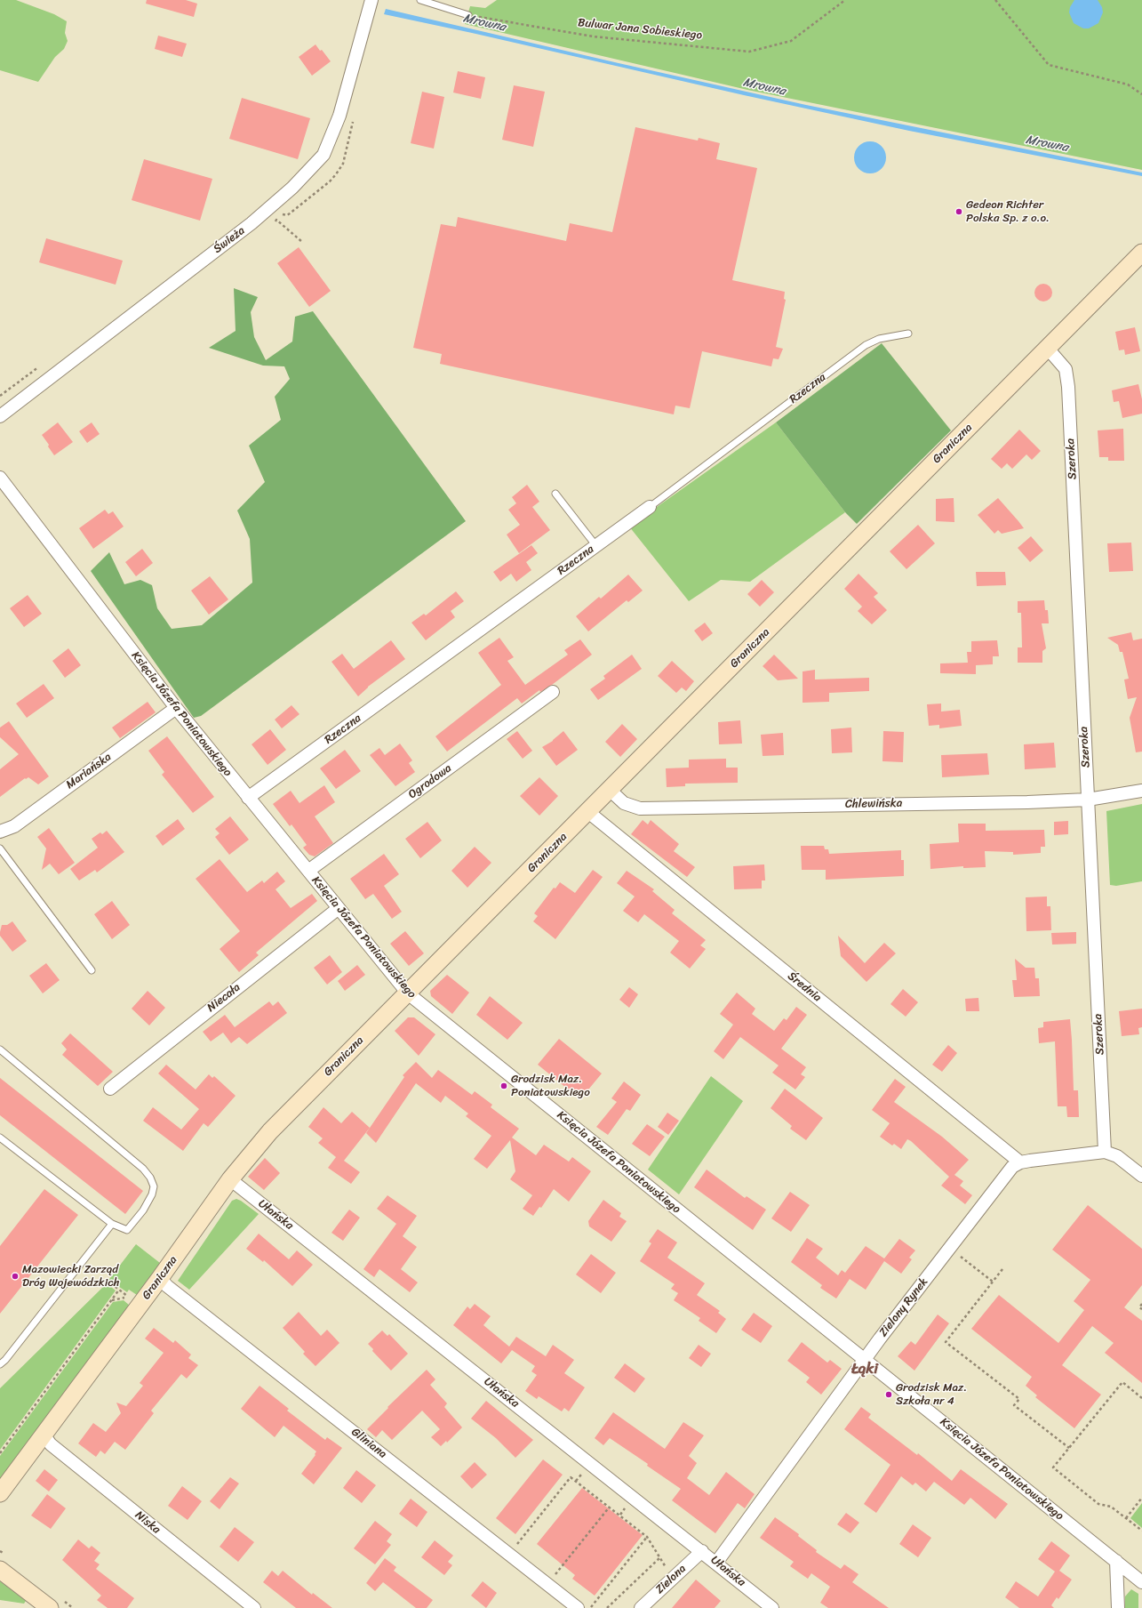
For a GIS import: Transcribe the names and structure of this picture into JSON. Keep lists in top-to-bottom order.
{
  "streets": {
    "street": [
      "Świeża",
      "Rzeczna",
      "Graniczna",
      "Szeroka",
      "Księcia Józefa Poniatowskiego",
      "Mariańska",
      "Ogrodowa",
      "Chlewińska",
      "Średnia",
      "Niecała",
      "Ułańska",
      "Zielony Rynek",
      "Gliniana",
      "Niska",
      "Zielona"
    ],
    "path": ["Bulwar Jana Sobieskiego"]
  },
  "crossings": [
    ["Rzeczna", "Księcia Józefa Poniatowskiego"],
    ["Graniczna", "Szeroka"],
    ["Graniczna", "Księcia Józefa Poniatowskiego"],
    ["Graniczna", "Chlewińska"],
    ["Graniczna", "Średnia"],
    ["Graniczna", "Ułańska"],
    ["Graniczna", "Gliniana"],
    ["Graniczna", "Niska"],
    ["Szeroka", "Chlewińska"],
    ["Księcia Józefa Poniatowskiego", "Mariańska"],
    ["Księcia Józefa Poniatowskiego", "Ogrodowa"],
    ["Księcia Józefa Poniatowskiego", "Niecała"],
    ["Księcia Józefa Poniatowskiego", "Zielony Rynek"],
    ["Średnia", "Zielony Rynek"],
    ["Ułańska", "Zielony Rynek"],
    ["Ułańska", "Zielona"]
  ],
  "districts": ["Łąki"],
  "water": ["Mrowna"],
  "places": [
    "Gedeon Richter Polska Sp. z o.o.",
    "Grodzisk Maz. Poniatowskiego",
    "Mazowiecki Zarząd Dróg Wojewódzkich",
    "Grodzisk Maz. Szkoła nr 4"
  ]
}
